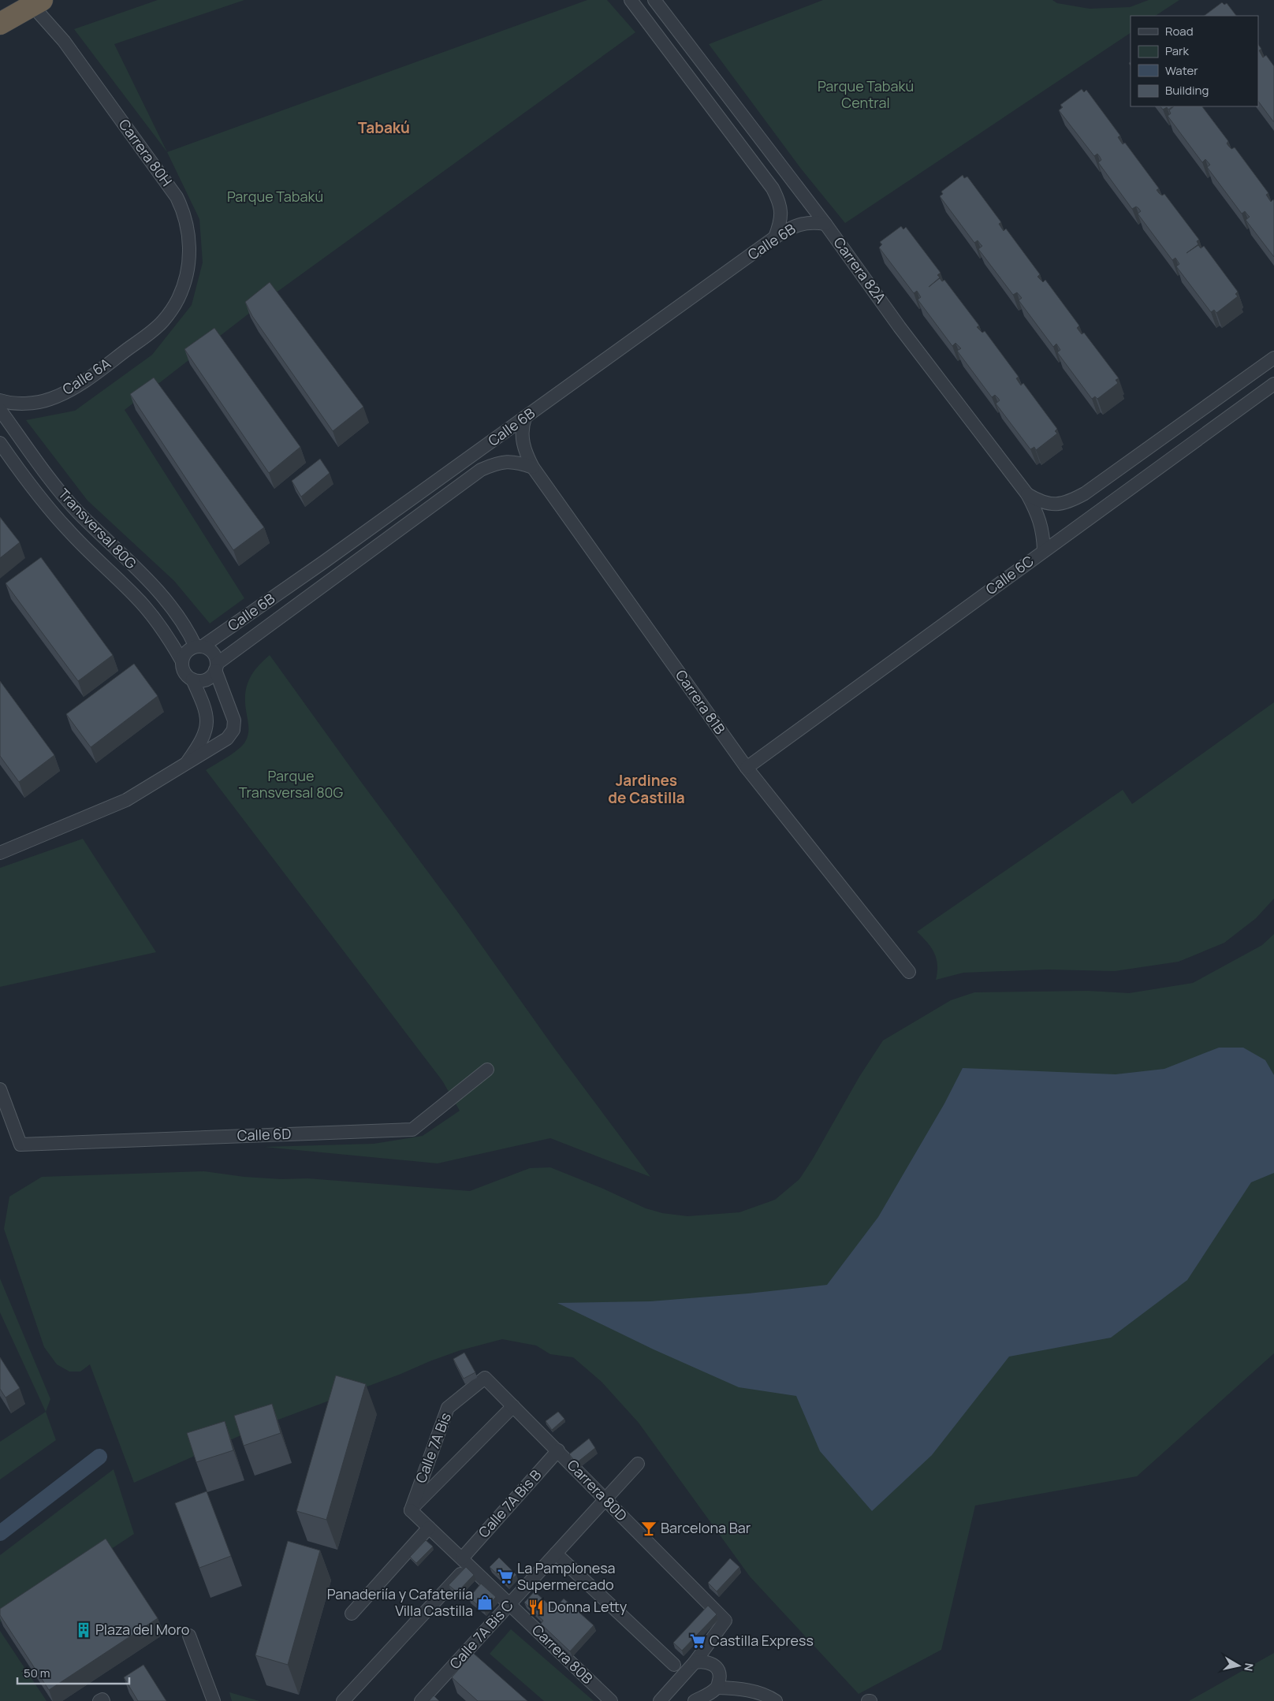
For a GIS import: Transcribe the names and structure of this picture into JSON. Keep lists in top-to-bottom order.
{
  "streets": {
    "street": [
      "Carrera 80H",
      "Calle 6B",
      "Carrera 82A",
      "Calle 6A",
      "Transversal 80G",
      "Calle 6C",
      "Carrera 81B",
      "Calle 6D",
      "Calle 7A Bis",
      "Carrera 80D",
      "Calle 7A Bis B",
      "Calle 7A Bis C",
      "Carrera 80B"
    ]
  },
  "crossings": [
    ["Carrera 80H", "Calle 6A"],
    ["Calle 6B", "Carrera 82A"],
    ["Calle 6B", "Transversal 80G"],
    ["Calle 6B", "Carrera 81B"],
    ["Carrera 82A", "Calle 6C"],
    ["Calle 6C", "Carrera 81B"],
    ["Calle 7A Bis", "Carrera 80D"],
    ["Calle 7A Bis", "Carrera 80B"],
    ["Carrera 80D", "Calle 7A Bis B"],
    ["Carrera 80D", "Calle 7A Bis C"],
    ["Calle 7A Bis B", "Carrera 80B"],
    ["Calle 7A Bis C", "Carrera 80B"]
  ],
  "districts": ["Tabakú", "Jardines de Castilla"],
  "parks": ["Parque Tabakú Central", "Parque Tabakú", "Parque Transversal 80G"],
  "places": {
    "bar": ["Barcelona Bar"],
    "supermarket": ["La Pamplonesa Supermercado", "Castilla Express"],
    "shop": ["Panaderiía y Cafateriía Villa Castilla"],
    "restaurant": ["Donna Letty"],
    "building": ["Plaza del Moro"]
  },
  "legend": [
    "Road",
    "Park",
    "Water",
    "Building"
  ],
  "scale_bar": "50 m",
  "north": "right"
}
